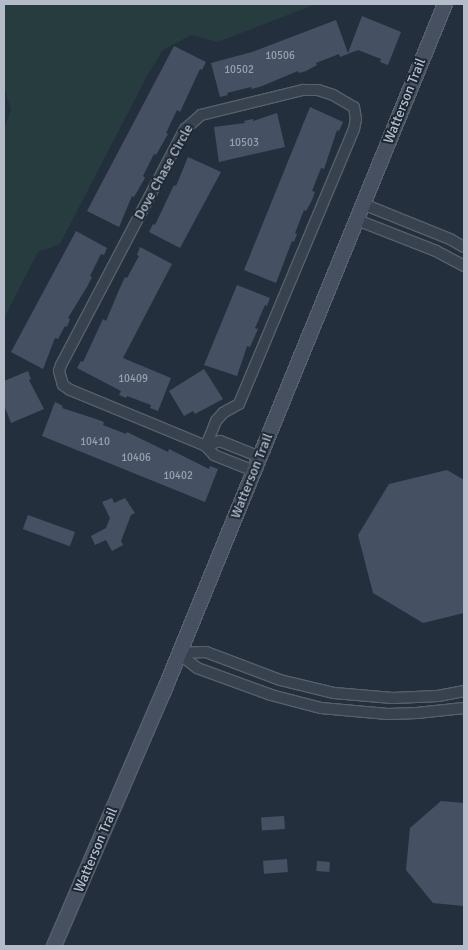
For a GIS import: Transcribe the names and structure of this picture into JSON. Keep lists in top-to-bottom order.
{
  "streets": {
    "main road": ["Watterson Trail"],
    "street": ["Dove Chase Circle"]
  },
  "crossings": [
    ["Watterson Trail", "Dove Chase Circle"]
  ],
  "house_numbers": [
    "10506",
    "10502",
    "10503",
    "10409",
    "10410",
    "10406",
    "10402"
  ]
}
